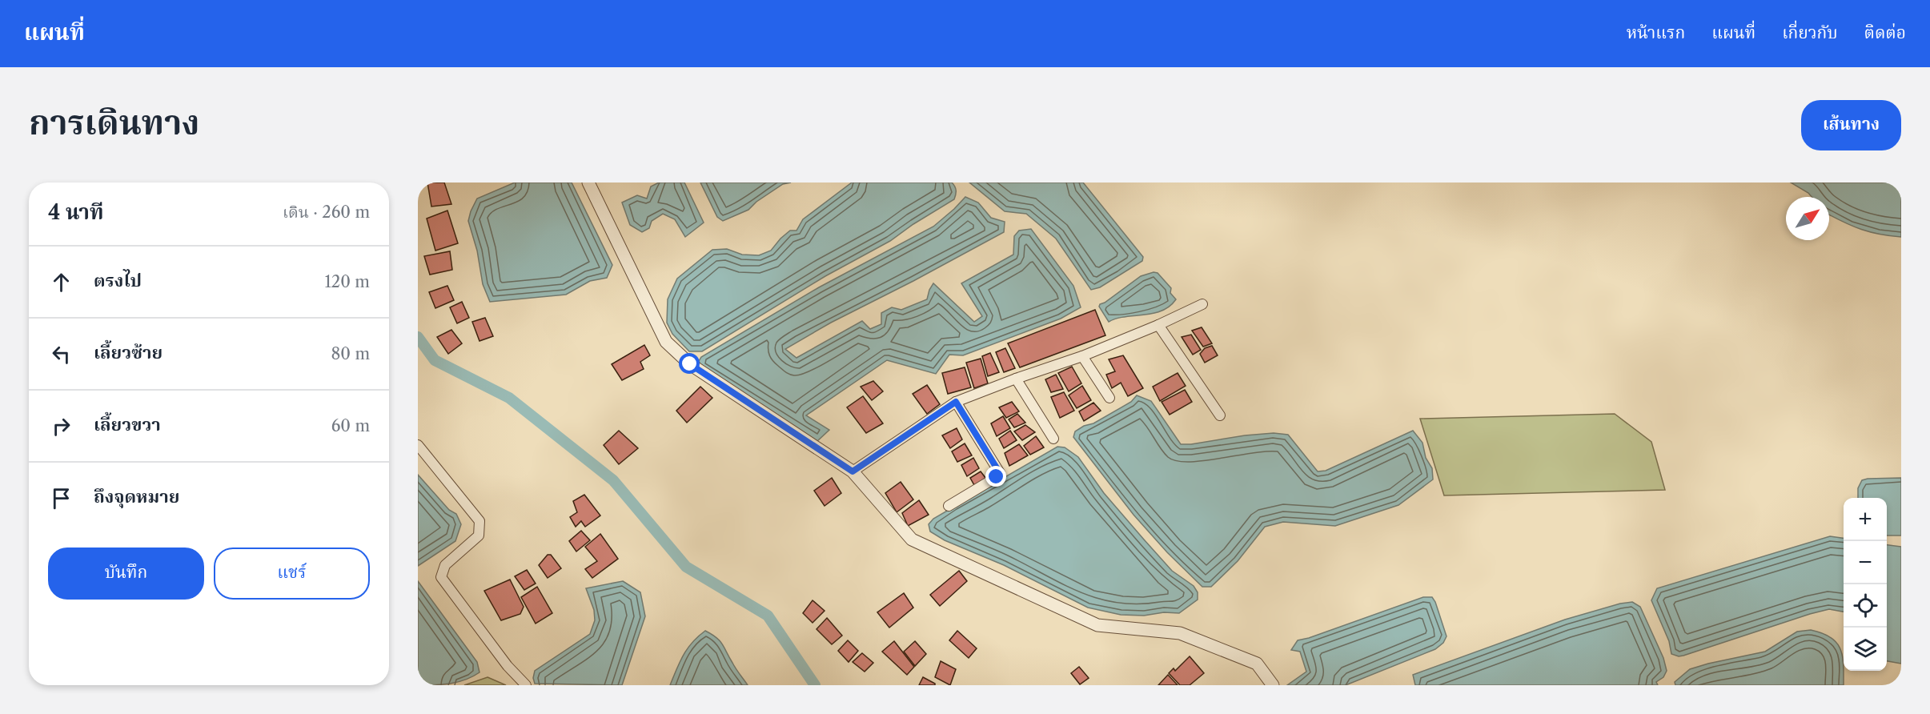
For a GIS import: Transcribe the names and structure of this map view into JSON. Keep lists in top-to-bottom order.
{
  "north": "top right",
  "page": {
    "header": "แผนที่",
    "nav": [
      "หน้าแรก",
      "แผนที่",
      "เกี่ยวกับ",
      "ติดต่อ"
    ],
    "title": "การเดินทาง",
    "buttons": [
      "เส้นทาง",
      ["บันทึก", "แชร์"]
    ],
    "heading": ["4 นาที", "เดิน · 260 m"],
    "list": [
      ["ตรงไป", "120 m"],
      ["เลี้ยวซ้าย", "80 m"],
      ["เลี้ยวขวา", "60 m"],
      "ถึงจุดหมาย"
    ],
    "map_buttons": ["+", "−"]
  }
}
